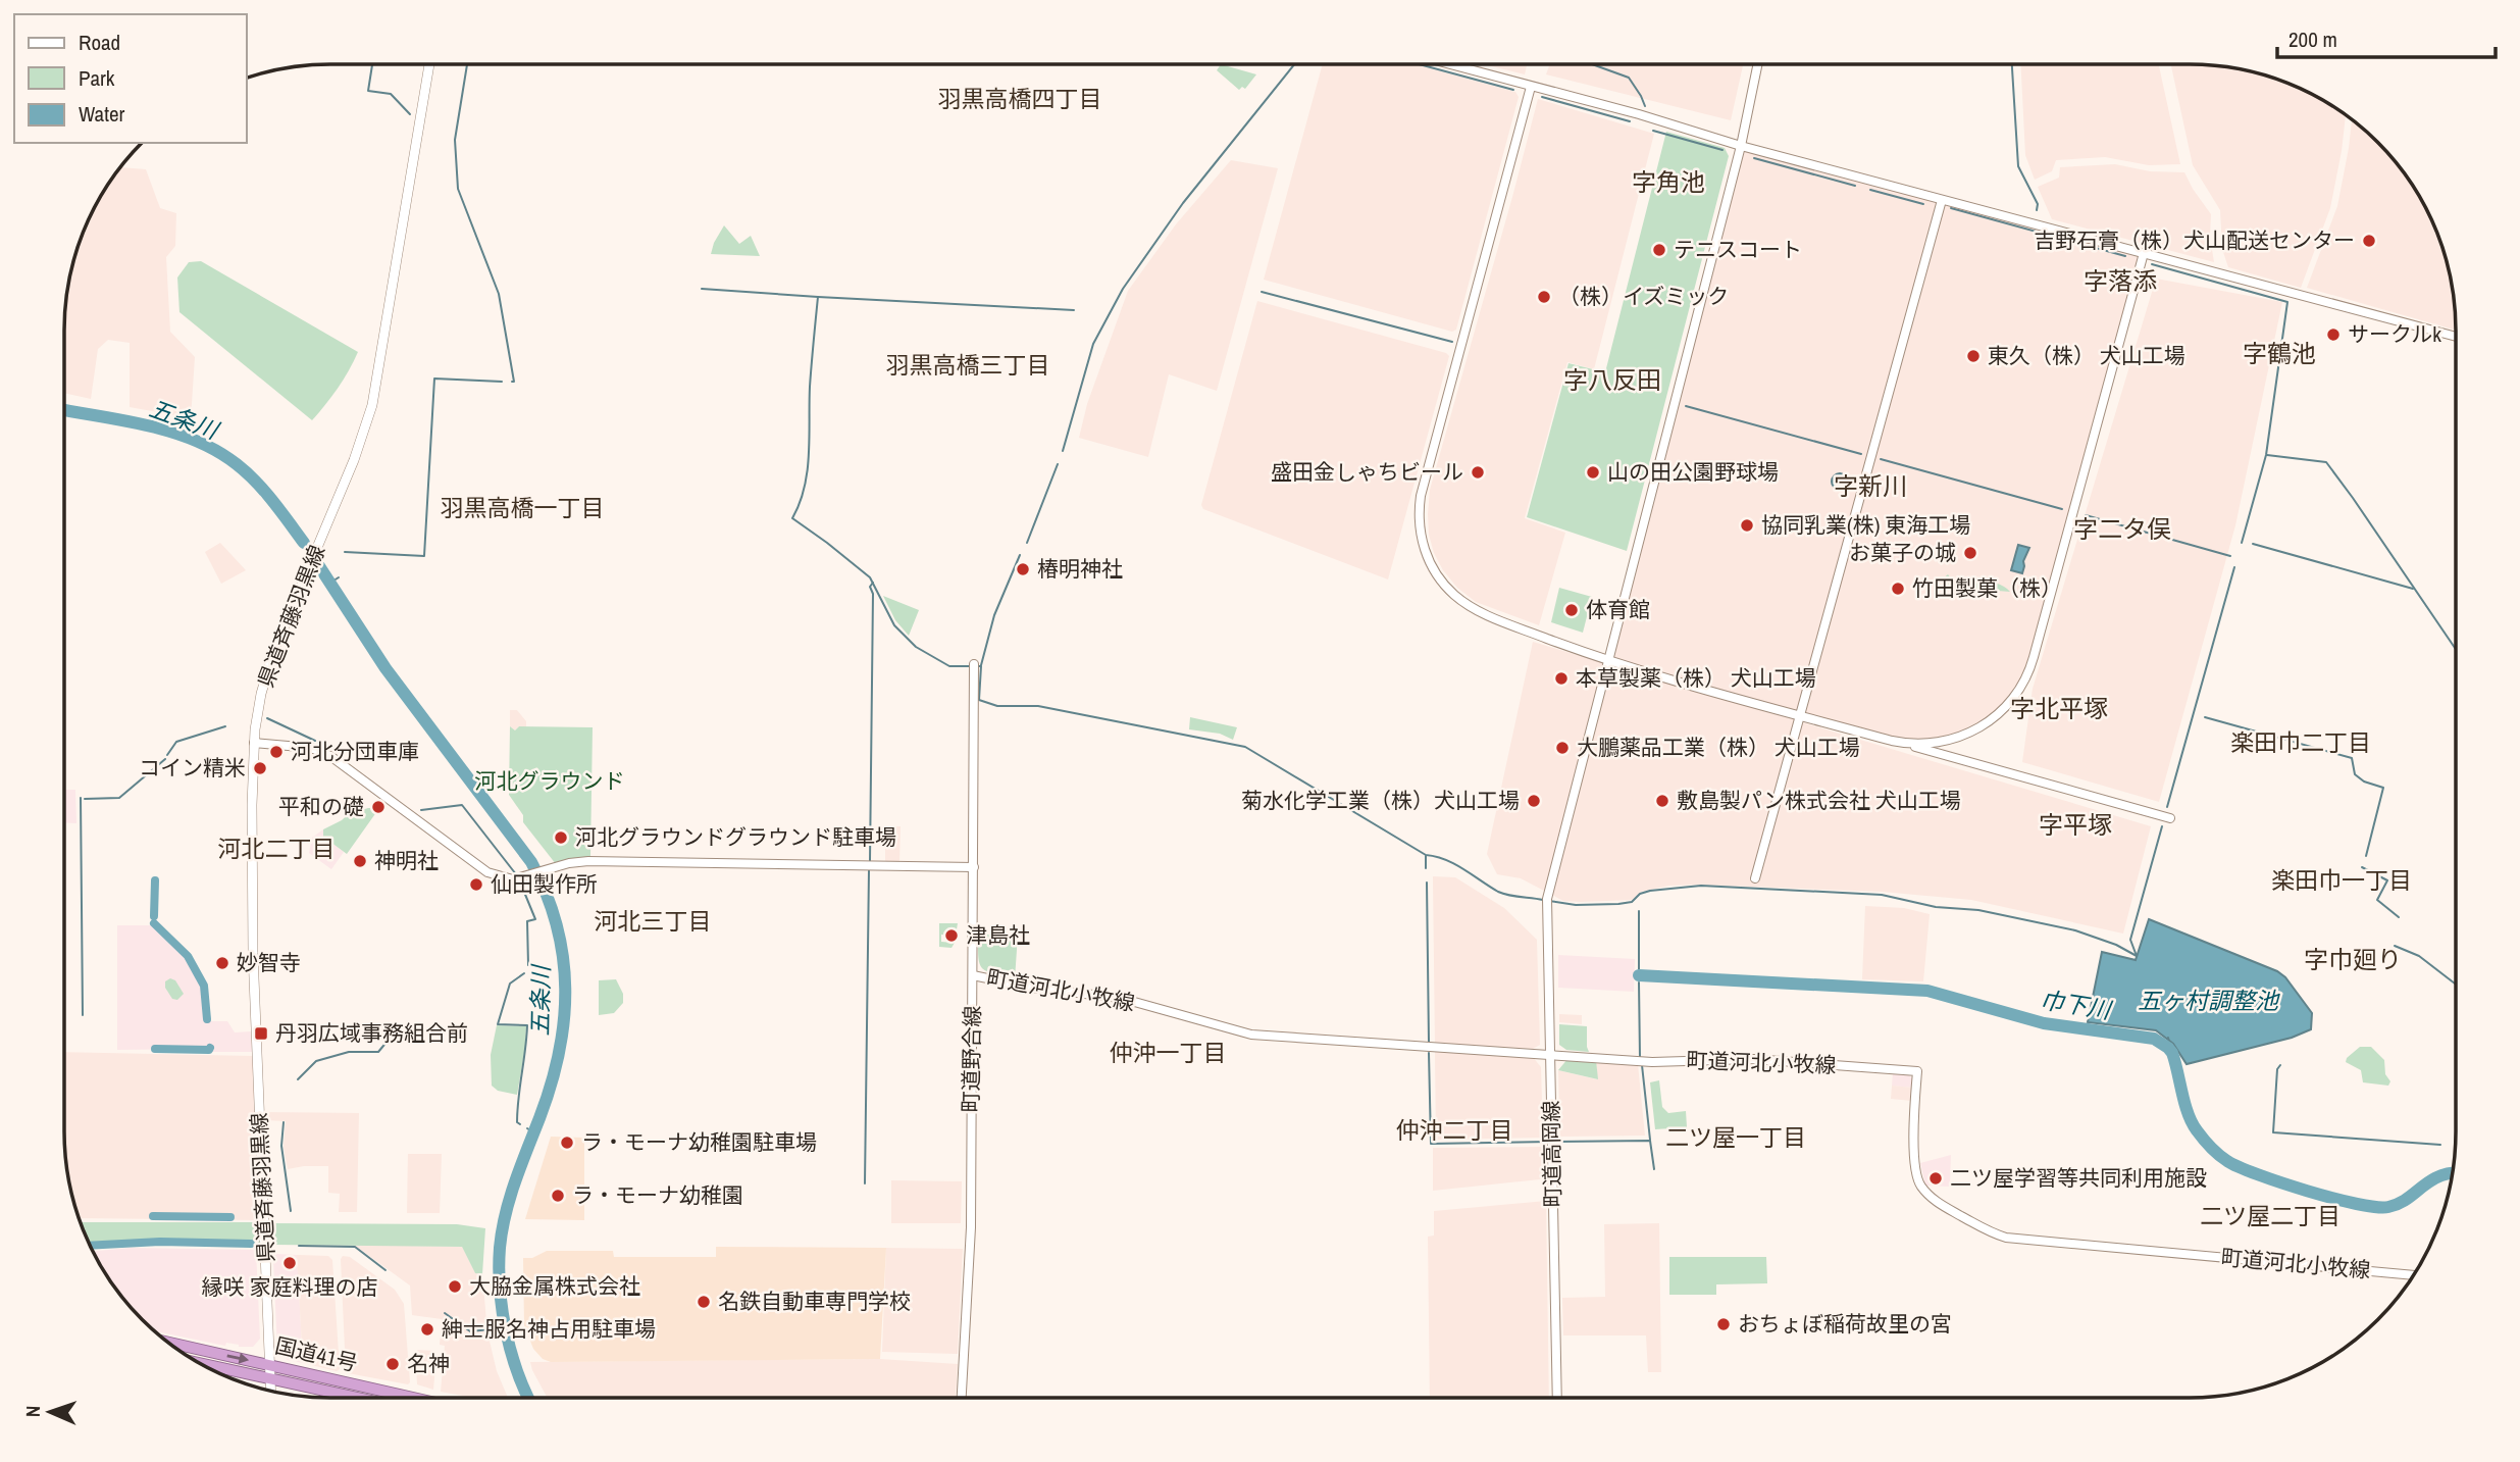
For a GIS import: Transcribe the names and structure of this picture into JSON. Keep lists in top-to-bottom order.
{
  "streets": {
    "highway": ["国道41号"],
    "main road": ["県道斉藤羽黒線"],
    "street": ["町道河北小牧線", "町道野合線", "町道高岡線"]
  },
  "crossings": [
    ["県道斉藤羽黒線", "国道41号"],
    ["町道河北小牧線", "町道野合線"],
    ["町道河北小牧線", "町道高岡線"]
  ],
  "districts": [
    "羽黒高橋四丁目",
    "字角池",
    "字落添",
    "字鶴池",
    "羽黒高橋三丁目",
    "字八反田",
    "字新川",
    "羽黒高橋一丁目",
    "字二タ俣",
    "字北平塚",
    "楽田巾二丁目",
    "字平塚",
    "河北二丁目",
    "楽田巾一丁目",
    "河北三丁目",
    "字巾廻り",
    "仲沖一丁目",
    "仲沖二丁目",
    "二ツ屋一丁目",
    "二ツ屋二丁目"
  ],
  "water": ["五条川", "五ヶ村調整池", "巾下川"],
  "parks": ["河北グラウンド"],
  "places": {
    "other": [
      "吉野石膏（株）犬山配送センター",
      "テニスコート",
      "（株）イズミック",
      "サークルk",
      "東久（株） 犬山工場",
      "盛田金しゃちビール",
      "山の田公園野球場",
      "協同乳業(株) 東海工場",
      "お菓子の城",
      "椿明神社",
      "竹田製菓（株）",
      "体育館",
      "本草製薬（株） 犬山工場",
      "大鵬薬品工業（株） 犬山工場",
      "河北分団車庫",
      "コイン精米",
      "菊水化学工業（株）犬山工場",
      "敷島製パン株式会社 犬山工場",
      "平和の礎",
      "河北グラウンドグラウンド駐車場",
      "神明社",
      "仙田製作所",
      "津島社",
      "妙智寺",
      "ラ・モーナ幼稚園駐車場",
      "二ツ屋学習等共同利用施設",
      "ラ・モーナ幼稚園",
      "縁咲 家庭料理の店",
      "大脇金属株式会社",
      "名鉄自動車専門学校",
      "おちょぼ稲荷故里の宮",
      "紳士服名神占用駐車場",
      "名神"
    ],
    "transit": ["丹羽広域事務組合前"]
  },
  "legend": ["Road", "Park", "Water"],
  "scale_bar": "200 m",
  "north": "left"
}
